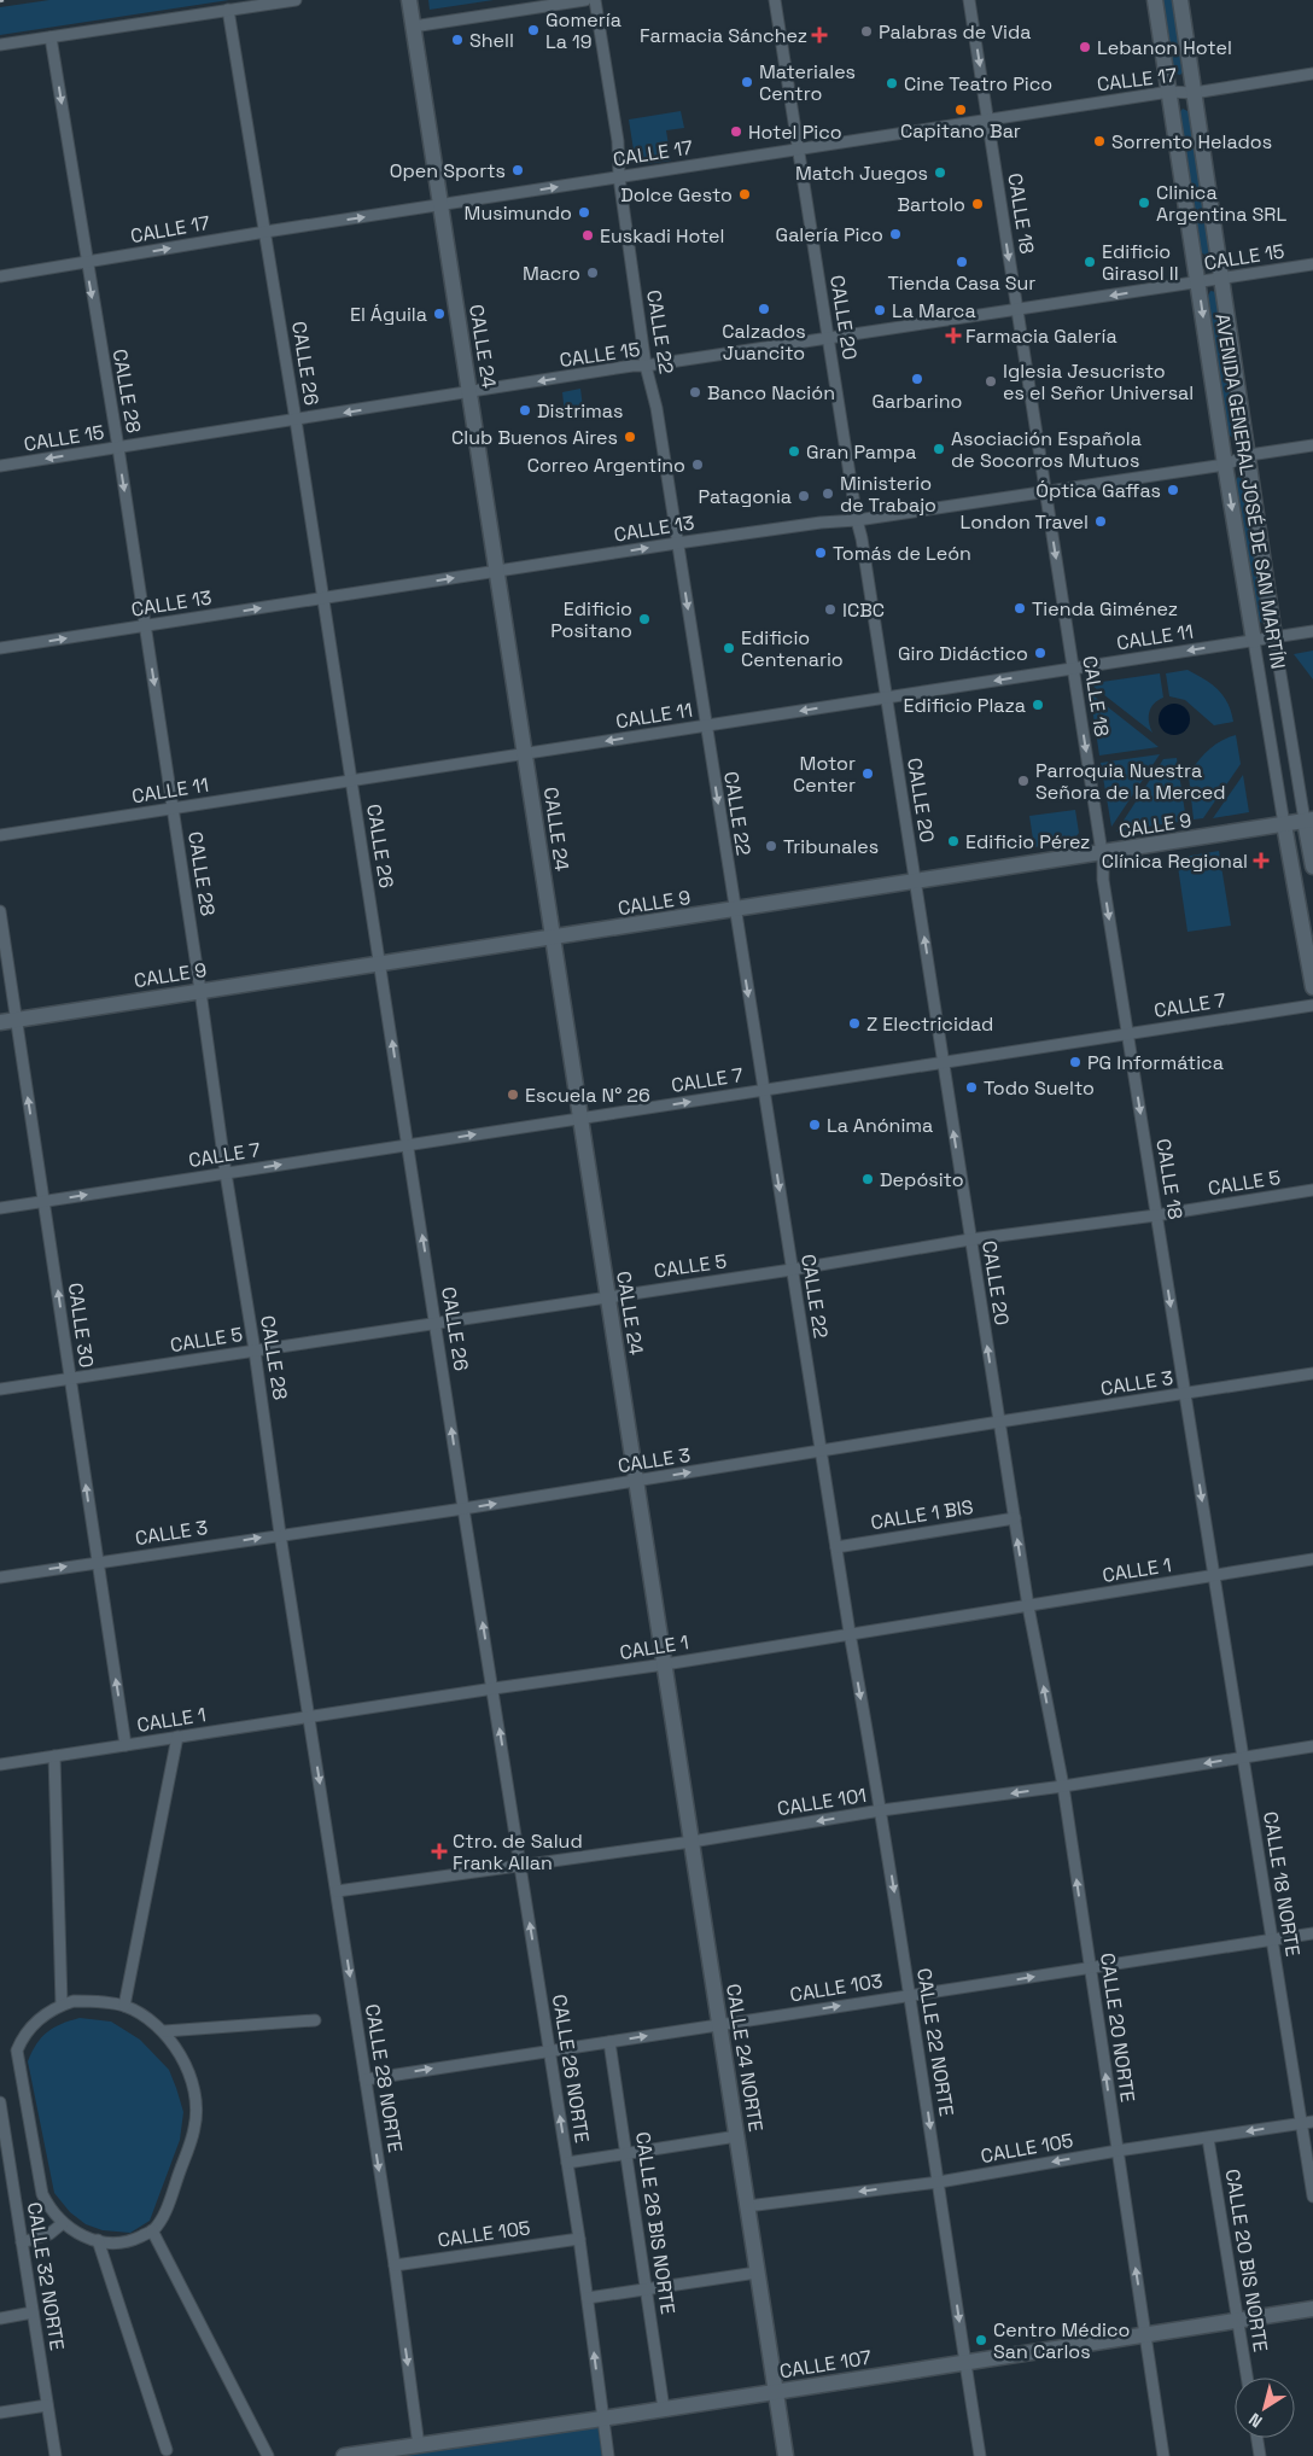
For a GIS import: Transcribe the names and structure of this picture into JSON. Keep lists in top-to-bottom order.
{
  "streets": {
    "street": [
      "CALLE 17",
      "CALLE 18",
      "CALLE 15",
      "CALLE 20",
      "CALLE 22",
      "CALLE 24",
      "CALLE 26",
      "CALLE 28",
      "AVENIDA GENERAL JOSÉ DE SAN MARTÍN",
      "CALLE 13",
      "CALLE 11",
      "CALLE 9",
      "CALLE 7",
      "CALLE 5",
      "CALLE 30",
      "CALLE 3",
      "CALLE 1 BIS",
      "CALLE 1",
      "CALLE 101",
      "CALLE 18 NORTE",
      "CALLE 103",
      "CALLE 20 NORTE",
      "CALLE 22 NORTE",
      "CALLE 24 NORTE",
      "CALLE 26 NORTE",
      "CALLE 28 NORTE",
      "CALLE 105",
      "CALLE 26 BIS NORTE",
      "CALLE 20 BIS NORTE",
      "CALLE 32 NORTE",
      "CALLE 107"
    ]
  },
  "crossings": [
    ["CALLE 17", "CALLE 18"],
    ["CALLE 17", "CALLE 20"],
    ["CALLE 17", "CALLE 22"],
    ["CALLE 17", "CALLE 24"],
    ["CALLE 17", "CALLE 26"],
    ["CALLE 17", "CALLE 28"],
    ["CALLE 17", "AVENIDA GENERAL JOSÉ DE SAN MARTÍN"],
    ["CALLE 18", "CALLE 15"],
    ["CALLE 18", "CALLE 13"],
    ["CALLE 18", "CALLE 11"],
    ["CALLE 18", "CALLE 9"],
    ["CALLE 18", "CALLE 7"],
    ["CALLE 18", "CALLE 5"],
    ["CALLE 18", "CALLE 3"],
    ["CALLE 18", "CALLE 1"],
    ["CALLE 18", "CALLE 18 NORTE"],
    ["CALLE 15", "CALLE 20"],
    ["CALLE 15", "CALLE 22"],
    ["CALLE 15", "CALLE 24"],
    ["CALLE 15", "CALLE 26"],
    ["CALLE 15", "CALLE 28"],
    ["CALLE 15", "AVENIDA GENERAL JOSÉ DE SAN MARTÍN"],
    ["CALLE 20", "CALLE 13"],
    ["CALLE 20", "CALLE 11"],
    ["CALLE 20", "CALLE 9"],
    ["CALLE 20", "CALLE 7"],
    ["CALLE 20", "CALLE 5"],
    ["CALLE 20", "CALLE 3"],
    ["CALLE 20", "CALLE 1 BIS"],
    ["CALLE 20", "CALLE 1"],
    ["CALLE 20", "CALLE 20 NORTE"],
    ["CALLE 22", "CALLE 13"],
    ["CALLE 22", "CALLE 11"],
    ["CALLE 22", "CALLE 9"],
    ["CALLE 22", "CALLE 7"],
    ["CALLE 22", "CALLE 5"],
    ["CALLE 22", "CALLE 3"],
    ["CALLE 22", "CALLE 1 BIS"],
    ["CALLE 22", "CALLE 1"],
    ["CALLE 22", "CALLE 22 NORTE"],
    ["CALLE 24", "CALLE 13"],
    ["CALLE 24", "CALLE 11"],
    ["CALLE 24", "CALLE 9"],
    ["CALLE 24", "CALLE 7"],
    ["CALLE 24", "CALLE 5"],
    ["CALLE 24", "CALLE 3"],
    ["CALLE 24", "CALLE 1"],
    ["CALLE 24", "CALLE 24 NORTE"],
    ["CALLE 26", "CALLE 13"],
    ["CALLE 26", "CALLE 11"],
    ["CALLE 26", "CALLE 9"],
    ["CALLE 26", "CALLE 7"],
    ["CALLE 26", "CALLE 5"],
    ["CALLE 26", "CALLE 3"],
    ["CALLE 26", "CALLE 1"],
    ["CALLE 26", "CALLE 26 NORTE"],
    ["CALLE 28", "CALLE 13"],
    ["CALLE 28", "CALLE 11"],
    ["CALLE 28", "CALLE 9"],
    ["CALLE 28", "CALLE 7"],
    ["CALLE 28", "CALLE 5"],
    ["CALLE 28", "CALLE 3"],
    ["CALLE 28", "CALLE 1"],
    ["CALLE 28", "CALLE 28 NORTE"],
    ["AVENIDA GENERAL JOSÉ DE SAN MARTÍN", "CALLE 13"],
    ["AVENIDA GENERAL JOSÉ DE SAN MARTÍN", "CALLE 11"],
    ["AVENIDA GENERAL JOSÉ DE SAN MARTÍN", "CALLE 9"],
    ["CALLE 9", "CALLE 30"],
    ["CALLE 7", "CALLE 30"],
    ["CALLE 5", "CALLE 30"],
    ["CALLE 30", "CALLE 3"],
    ["CALLE 30", "CALLE 1"],
    ["CALLE 1", "CALLE 18 NORTE"],
    ["CALLE 1", "CALLE 20 NORTE"],
    ["CALLE 1", "CALLE 22 NORTE"],
    ["CALLE 1", "CALLE 24 NORTE"],
    ["CALLE 1", "CALLE 26 NORTE"],
    ["CALLE 1", "CALLE 28 NORTE"],
    ["CALLE 101", "CALLE 18 NORTE"],
    ["CALLE 101", "CALLE 20 NORTE"],
    ["CALLE 101", "CALLE 22 NORTE"],
    ["CALLE 101", "CALLE 24 NORTE"],
    ["CALLE 101", "CALLE 26 NORTE"],
    ["CALLE 101", "CALLE 28 NORTE"],
    ["CALLE 18 NORTE", "CALLE 103"],
    ["CALLE 18 NORTE", "CALLE 105"],
    ["CALLE 103", "CALLE 20 NORTE"],
    ["CALLE 103", "CALLE 22 NORTE"],
    ["CALLE 103", "CALLE 24 NORTE"],
    ["CALLE 103", "CALLE 26 NORTE"],
    ["CALLE 103", "CALLE 28 NORTE"],
    ["CALLE 103", "CALLE 26 BIS NORTE"],
    ["CALLE 20 NORTE", "CALLE 105"],
    ["CALLE 20 NORTE", "CALLE 107"],
    ["CALLE 22 NORTE", "CALLE 105"],
    ["CALLE 22 NORTE", "CALLE 107"],
    ["CALLE 24 NORTE", "CALLE 105"],
    ["CALLE 24 NORTE", "CALLE 107"],
    ["CALLE 26 NORTE", "CALLE 105"],
    ["CALLE 26 NORTE", "CALLE 107"],
    ["CALLE 28 NORTE", "CALLE 105"],
    ["CALLE 28 NORTE", "CALLE 107"],
    ["CALLE 105", "CALLE 20 BIS NORTE"],
    ["CALLE 26 BIS NORTE", "CALLE 107"],
    ["CALLE 20 BIS NORTE", "CALLE 107"]
  ],
  "one_way": [
    "CALLE 17",
    "CALLE 18",
    "CALLE 15",
    "CALLE 20",
    "CALLE 22",
    "CALLE 26",
    "CALLE 28",
    "CALLE 13",
    "CALLE 11",
    "CALLE 7",
    "CALLE 30",
    "CALLE 3",
    "CALLE 101",
    "CALLE 103",
    "CALLE 20 NORTE",
    "CALLE 22 NORTE",
    "CALLE 26 NORTE",
    "CALLE 28 NORTE",
    "CALLE 105"
  ],
  "places": {
    "other": [
      "Gomería La 19",
      "Palabras de Vida",
      "Shell",
      "Lebanon Hotel",
      "Materiales Centro",
      "Cine Teatro Pico",
      "Capitano Bar",
      "Hotel Pico",
      "Sorrento Helados",
      "Open Sports",
      "Match Juegos",
      "Dolce Gesto",
      "Clinica Argentina SRL",
      "Bartolo",
      "Musimundo",
      "Galería Pico",
      "Euskadi Hotel",
      "Tienda Casa Sur",
      "Edificio Girasol II",
      "Macro",
      "Calzados Juancito",
      "La Marca",
      "El Águila",
      "Garbarino",
      "Iglesia Jesucristo es el Señor Universal",
      "Banco Nación",
      "Distrimas",
      "Club Buenos Aires",
      "Asociación Española de Socorros Mutuos",
      "Gran Pampa",
      "Correo Argentino",
      "Óptica Gaffas",
      "Ministerio de Trabajo",
      "Patagonia",
      "London Travel",
      "Tomás de León",
      "Tienda Giménez",
      "ICBC",
      "Edificio Positano",
      "Edificio Centenario",
      "Giro Didáctico",
      "Edificio Plaza",
      "Motor Center",
      "Parroquia Nuestra Señora de la Merced",
      "Edificio Pérez",
      "Tribunales",
      "Z Electricidad",
      "PG Informática",
      "Todo Suelto",
      "Escuela N° 26",
      "La Anónima",
      "Depósito",
      "Centro Médico San Carlos"
    ],
    "health": [
      "Farmacia Sánchez",
      "Farmacia Galería",
      "Clínica Regional",
      "Ctro. de Salud Frank Allan"
    ]
  },
  "north": "bottom left"
}
